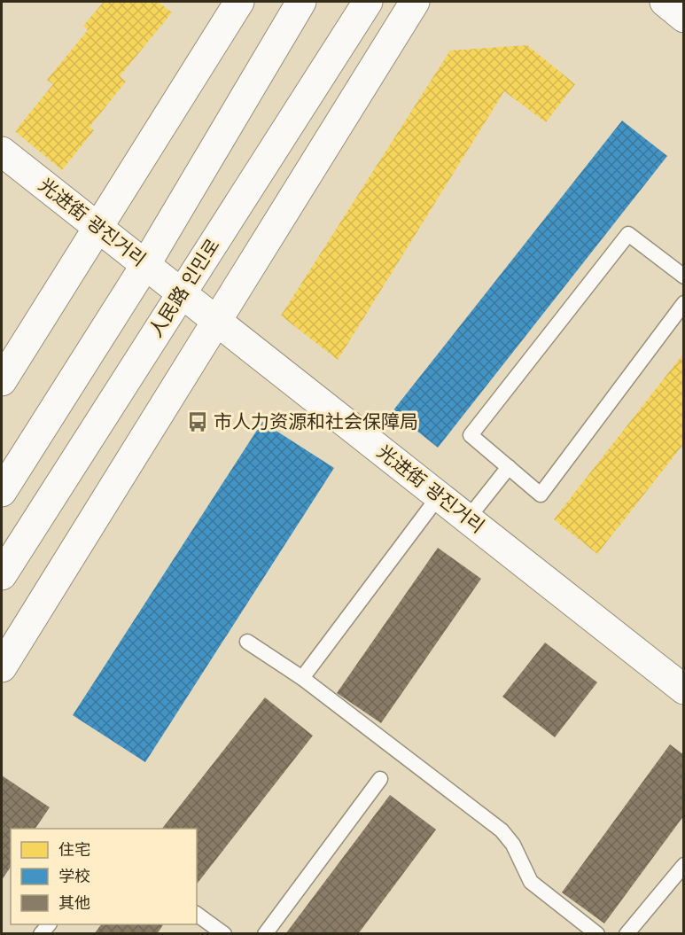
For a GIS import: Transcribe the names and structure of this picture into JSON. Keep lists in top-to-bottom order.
{
  "streets": {
    "street": ["光进街 광진거리", "人民路 인민로"]
  },
  "crossings": [
    ["光进街 광진거리", "人民路 인민로"]
  ],
  "places": {
    "bus stop": ["市人力资源和社会保障局"]
  },
  "legend": ["住宅", "学校", "其他"]
}
